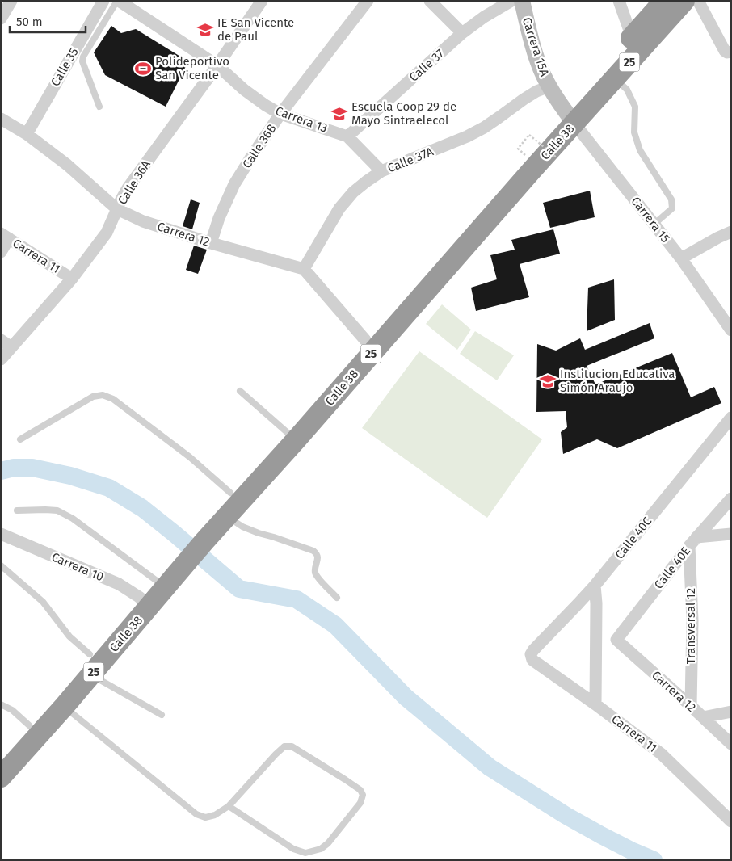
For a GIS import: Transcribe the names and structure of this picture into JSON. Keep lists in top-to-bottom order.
{
  "streets": {
    "highway": ["25", "Calle 38"],
    "street": [
      "Carrera 15A",
      "Calle 37",
      "Calle 35",
      "Carrera 13",
      "Calle 36B",
      "Calle 37A",
      "Calle 36A",
      "Carrera 15",
      "Carrera 12",
      "Carrera 11",
      "Calle 40C",
      "Carrera 10",
      "Calle 40E",
      "Transversal 12"
    ]
  },
  "crossings": [
    ["Carrera 15A", "Calle 38"],
    ["Carrera 15A", "Calle 37A"],
    ["Carrera 15A", "Carrera 15"],
    ["Calle 37", "Carrera 13"],
    ["Calle 35", "Carrera 12"],
    ["Carrera 13", "Calle 36B"],
    ["Carrera 13", "Calle 37A"],
    ["Carrera 13", "Calle 36A"],
    ["Calle 38", "Carrera 15"],
    ["Calle 38", "Carrera 10"],
    ["Calle 36B", "Carrera 12"],
    ["Calle 37A", "Carrera 12"],
    ["Calle 36A", "Carrera 12"],
    ["Calle 36A", "Carrera 11"],
    ["Carrera 12", "Calle 40E"],
    ["Carrera 12", "Transversal 12"],
    ["Carrera 11", "Calle 40C"],
    ["Calle 40E", "Transversal 12"]
  ],
  "places": {
    "school or university": ["IE San Vicente de Paul", "Escuela Coop 29 de Mayo Sintraelecol", "Institucion Educativa Simón Araujo"],
    "sports": ["Polideportivo San Vicente"]
  },
  "scale_bar": "50 m"
}
